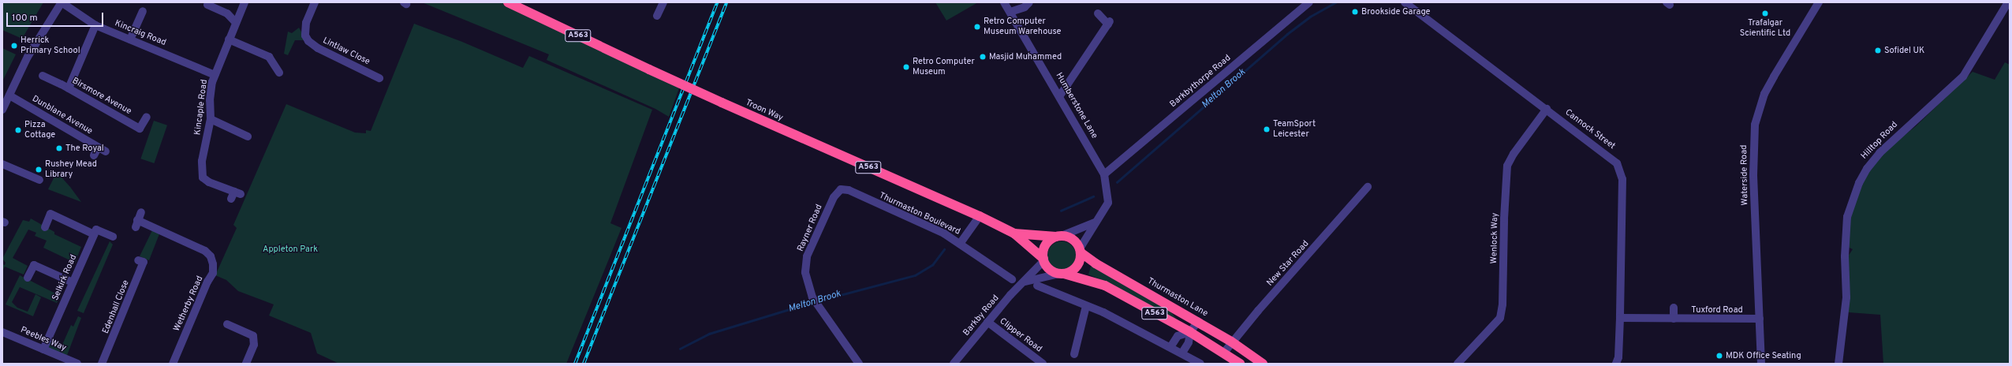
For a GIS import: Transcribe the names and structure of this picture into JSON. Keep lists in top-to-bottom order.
{
  "streets": {
    "highway": ["A563", "Troon Way", "Thurmaston Lane"],
    "street": [
      "Kincraig Road",
      "Lintlaw Close",
      "Barkbythorpe Road",
      "Birsmore Avenue",
      "Humberstone Lane",
      "Kincaple Road",
      "Dunblane Avenue",
      "Cannock Street",
      "Hilltop Road",
      "Waterside Road",
      "Thurmaston Boulevard",
      "Rayner Road",
      "Wenlock Way",
      "New Star Road",
      "Selkirk Road",
      "Wetherby Road",
      "Edenhall Close",
      "Tuxford Road",
      "Barkby Road",
      "Clipper Road",
      "Peebles Way"
    ]
  },
  "crossings": [
    ["Kincraig Road", "Kincaple Road"],
    ["A563", "Humberstone Lane"],
    ["A563", "Troon Way"],
    ["A563", "New Star Road"],
    ["A563", "Thurmaston Lane"],
    ["A563", "Barkby Road"],
    ["Barkbythorpe Road", "Humberstone Lane"],
    ["Humberstone Lane", "Troon Way"],
    ["Humberstone Lane", "Thurmaston Lane"],
    ["Humberstone Lane", "Barkby Road"],
    ["Troon Way", "Thurmaston Lane"],
    ["Troon Way", "Barkby Road"],
    ["Cannock Street", "Wenlock Way"],
    ["Cannock Street", "Tuxford Road"],
    ["Waterside Road", "Tuxford Road"],
    ["Thurmaston Boulevard", "Rayner Road"],
    ["New Star Road", "Thurmaston Lane"],
    ["Selkirk Road", "Peebles Way"],
    ["Thurmaston Lane", "Barkby Road"],
    ["Barkby Road", "Clipper Road"]
  ],
  "water": ["Melton Brook"],
  "parks": ["Appleton Park"],
  "places": [
    "Brookside Garage",
    "Trafalgar Scientific Ltd",
    "Retro Computer Museum Warehouse",
    "Herrick Primary School",
    "Sofidel UK",
    "Masjid Muhammed",
    "Retro Computer Museum",
    "TeamSport Leicester",
    "Pizza Cottage",
    "The Royal",
    "Rushey Mead Library",
    "MDK Office Seating"
  ],
  "scale_bar": "100 m"
}
